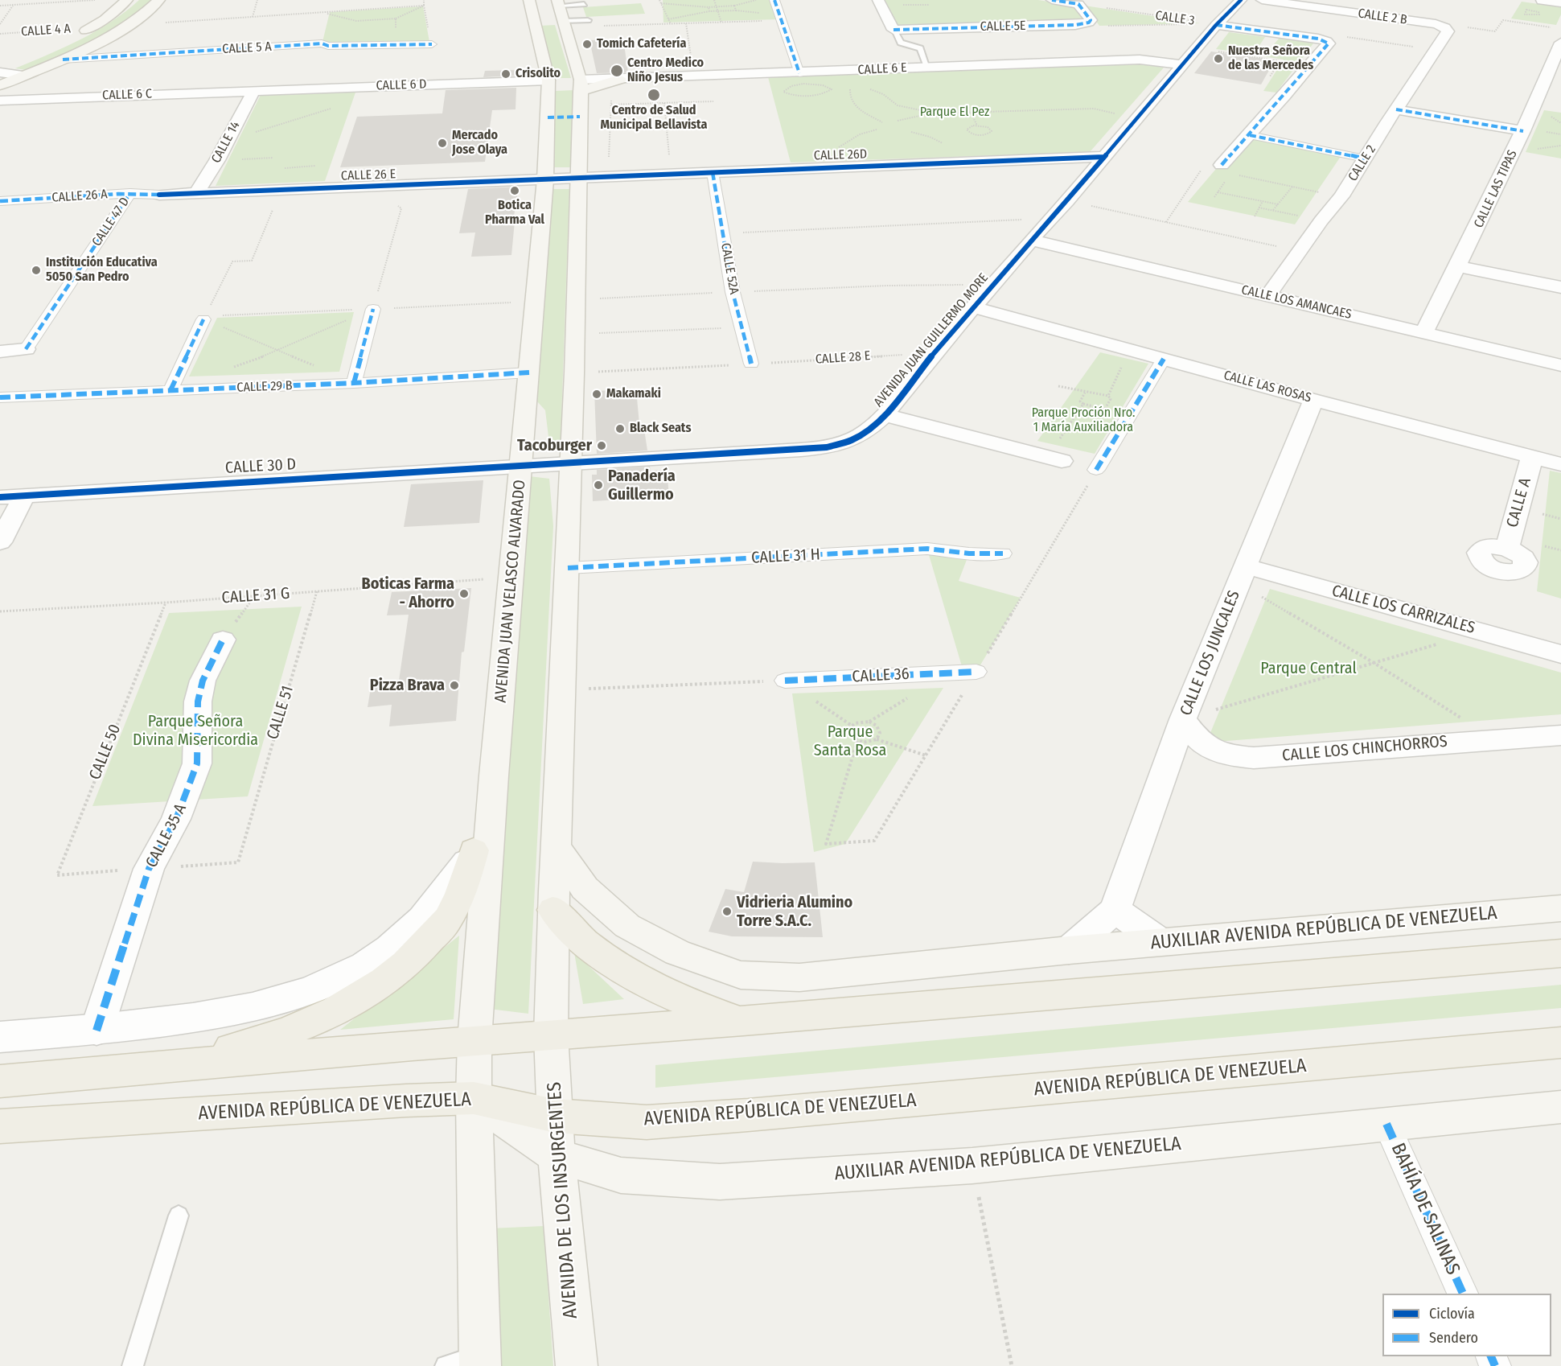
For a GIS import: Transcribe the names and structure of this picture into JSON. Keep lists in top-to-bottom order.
{
  "streets": {
    "main road": [
      "AVENIDA JUAN VELASCO ALVARADO",
      "AUXILIAR AVENIDA REPÚBLICA DE VENEZUELA",
      "AVENIDA REPÚBLICA DE VENEZUELA",
      "AVENIDA DE LOS INSURGENTES"
    ],
    "street": [
      "CALLE 2 B",
      "CALLE 3",
      "CALLE 5E",
      "CALLE 5 A",
      "CALLE 6 E",
      "CALLE 6 D",
      "CALLE 6 C",
      "CALLE 14",
      "CALLE 26D",
      "CALLE 2",
      "CALLE 26 E",
      "CALLE LAS TIPAS",
      "CALLE 26 A",
      "CALLE 47 D",
      "CALLE 52A",
      "CALLE LOS AMANCAES",
      "AVENIDA JUAN GUILLERMO MORE",
      "CALLE 29 B",
      "CALLE LAS ROSAS",
      "CALLE 30 D",
      "CALLE A",
      "CALLE 31 H",
      "CALLE LOS CARRIZALES",
      "CALLE LOS JUNCALES",
      "CALLE 36",
      "CALLE LOS CHINCHORROS",
      "CALLE 35 A",
      "BAHÍA DE SALINAS"
    ],
    "path": [
      "CALLE 4 A",
      "CALLE 28 E",
      "CALLE 31 G",
      "CALLE 51",
      "CALLE 50"
    ]
  },
  "crossings": [
    ["CALLE 2 B", "CALLE 2"],
    ["CALLE 3", "AVENIDA JUAN GUILLERMO MORE"],
    ["CALLE 6 E", "AVENIDA JUAN GUILLERMO MORE"],
    ["CALLE 6 D", "CALLE 6 C"],
    ["CALLE 6 D", "CALLE 14"],
    ["CALLE 6 D", "AVENIDA JUAN VELASCO ALVARADO"],
    ["CALLE 6 C", "CALLE 14"],
    ["CALLE 14", "CALLE 26 E"],
    ["CALLE 26D", "CALLE 26 E"],
    ["CALLE 26D", "CALLE 52A"],
    ["CALLE 26D", "AVENIDA JUAN GUILLERMO MORE"],
    ["CALLE 2", "CALLE LOS AMANCAES"],
    ["CALLE 26 E", "CALLE 26 A"],
    ["CALLE 26 E", "AVENIDA JUAN VELASCO ALVARADO"],
    ["CALLE LAS TIPAS", "CALLE LOS AMANCAES"],
    ["CALLE 26 A", "CALLE 47 D"],
    ["CALLE 52A", "CALLE 28 E"],
    ["CALLE LOS AMANCAES", "AVENIDA JUAN GUILLERMO MORE"],
    ["AVENIDA JUAN GUILLERMO MORE", "CALLE 28 E"],
    ["AVENIDA JUAN GUILLERMO MORE", "CALLE LAS ROSAS"],
    ["AVENIDA JUAN GUILLERMO MORE", "CALLE 30 D"],
    ["AVENIDA JUAN GUILLERMO MORE", "AVENIDA JUAN VELASCO ALVARADO"],
    ["CALLE 29 B", "AVENIDA JUAN VELASCO ALVARADO"],
    ["CALLE LAS ROSAS", "CALLE A"],
    ["CALLE LAS ROSAS", "CALLE LOS JUNCALES"],
    ["CALLE 30 D", "AVENIDA JUAN VELASCO ALVARADO"],
    ["AVENIDA JUAN VELASCO ALVARADO", "CALLE 31 G"],
    ["CALLE 31 G", "CALLE 51"],
    ["CALLE 31 G", "CALLE 50"],
    ["CALLE LOS CARRIZALES", "CALLE LOS JUNCALES"],
    ["CALLE LOS JUNCALES", "CALLE LOS CHINCHORROS"],
    ["CALLE LOS JUNCALES", "AUXILIAR AVENIDA REPÚBLICA DE VENEZUELA"],
    ["AUXILIAR AVENIDA REPÚBLICA DE VENEZUELA", "AVENIDA REPÚBLICA DE VENEZUELA"],
    ["AUXILIAR AVENIDA REPÚBLICA DE VENEZUELA", "AVENIDA DE LOS INSURGENTES"],
    ["AUXILIAR AVENIDA REPÚBLICA DE VENEZUELA", "BAHÍA DE SALINAS"],
    ["AVENIDA REPÚBLICA DE VENEZUELA", "AVENIDA DE LOS INSURGENTES"]
  ],
  "parks": [
    "Parque El Pez",
    "Parque Proción Nro. 1 María Auxiliadora",
    "Parque Central",
    "Parque Señora Divina Misericordia",
    "Parque Santa Rosa"
  ],
  "places": [
    "Tomich Cafetería",
    "Nuestra Señora de las Mercedes",
    "Centro Medico Niño Jesus",
    "Crisolito",
    "Centro de Salud Municipal Bellavista",
    "Mercado Jose Olaya",
    "Botica Pharma Val",
    "Institución Educativa 5050 San Pedro",
    "Makamaki",
    "Black Seats",
    "Tacoburger",
    "Panadería Guillermo",
    "Boticas Farma - Ahorro",
    "Pizza Brava",
    "Vidrieria Alumino Torre S.A.C."
  ],
  "legend": ["Ciclovía", "Sendero"]
}
